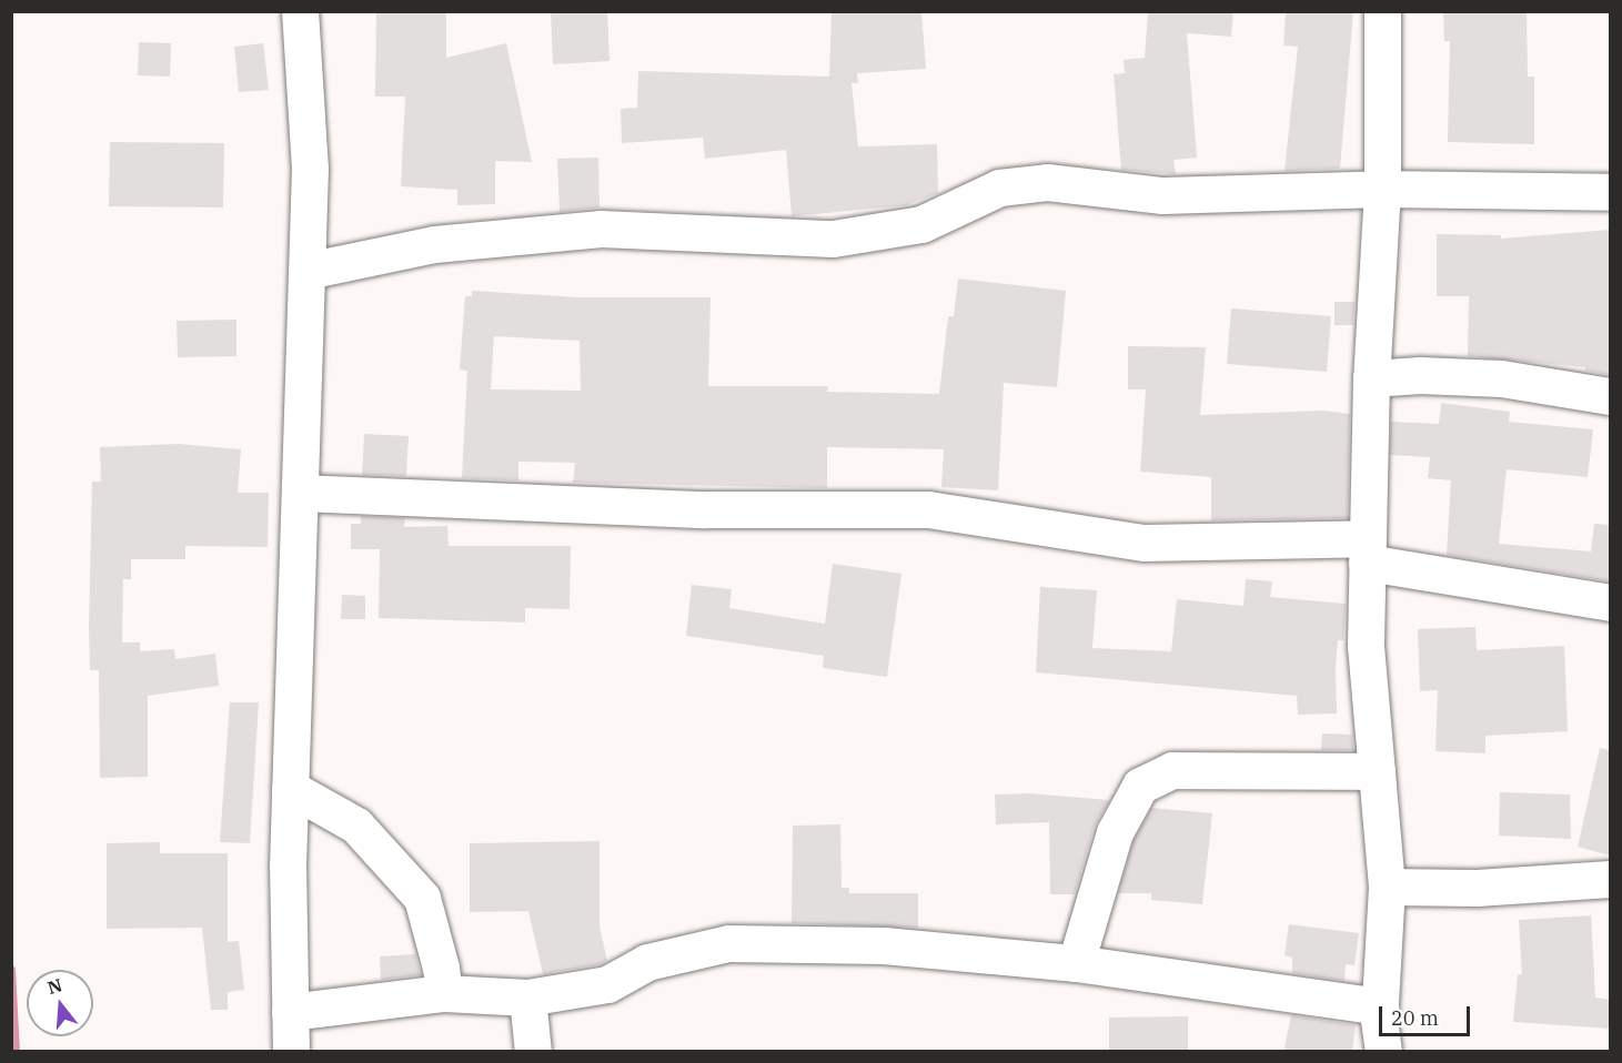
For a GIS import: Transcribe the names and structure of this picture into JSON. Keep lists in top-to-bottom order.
{
  "scale_bar": "20 m",
  "north": "top"
}
